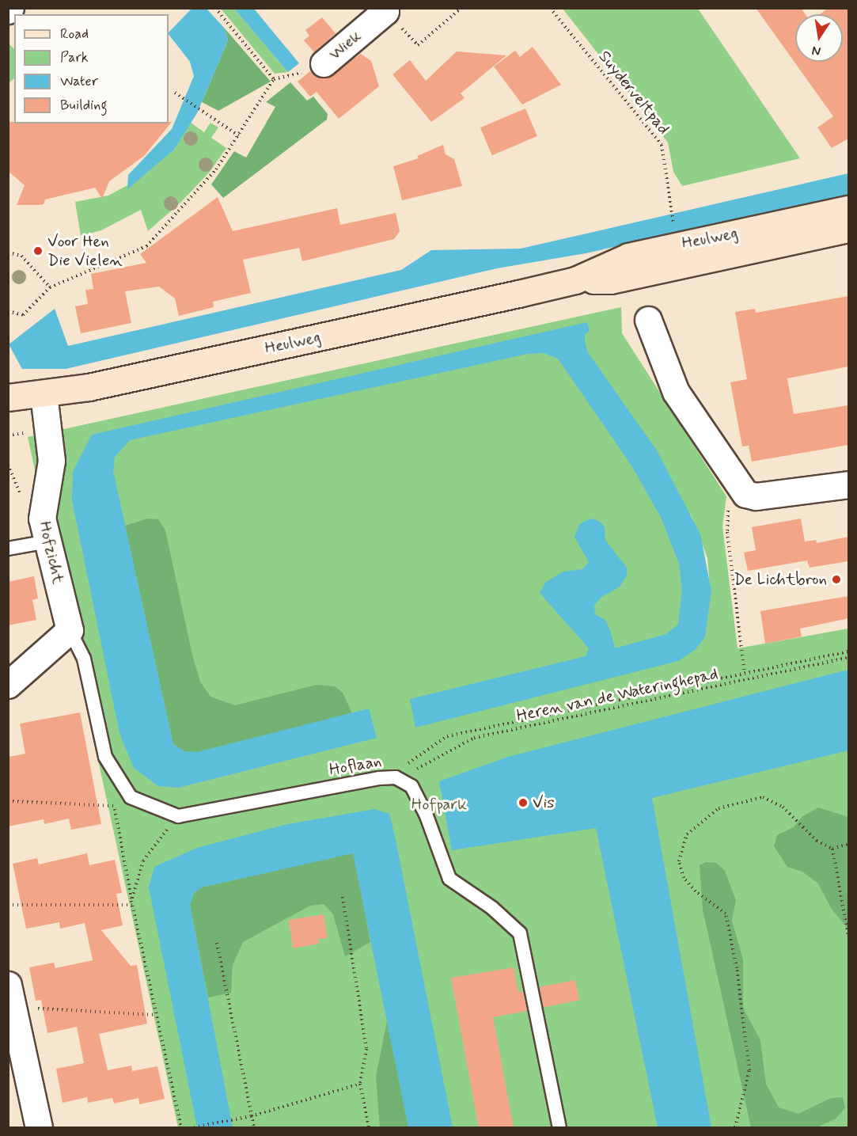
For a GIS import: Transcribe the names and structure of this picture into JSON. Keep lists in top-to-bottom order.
{
  "streets": {
    "main road": ["Heulweg"],
    "street": ["Wiek", "Hofzicht"],
    "lane": ["Hoflaan"],
    "path": ["Suyderveltpad", "Heren van de Wateringhepad"]
  },
  "crossings": [
    ["Heulweg", "Hofzicht"],
    ["Heren van de Wateringhepad", "Hoflaan"]
  ],
  "parks": ["Hofpark"],
  "places": ["Voor Hen Die Vielen", "De Lichtbron", "Vis"],
  "legend": [
    "Road",
    "Park",
    "Water",
    "Building"
  ],
  "north": "bottom"
}
